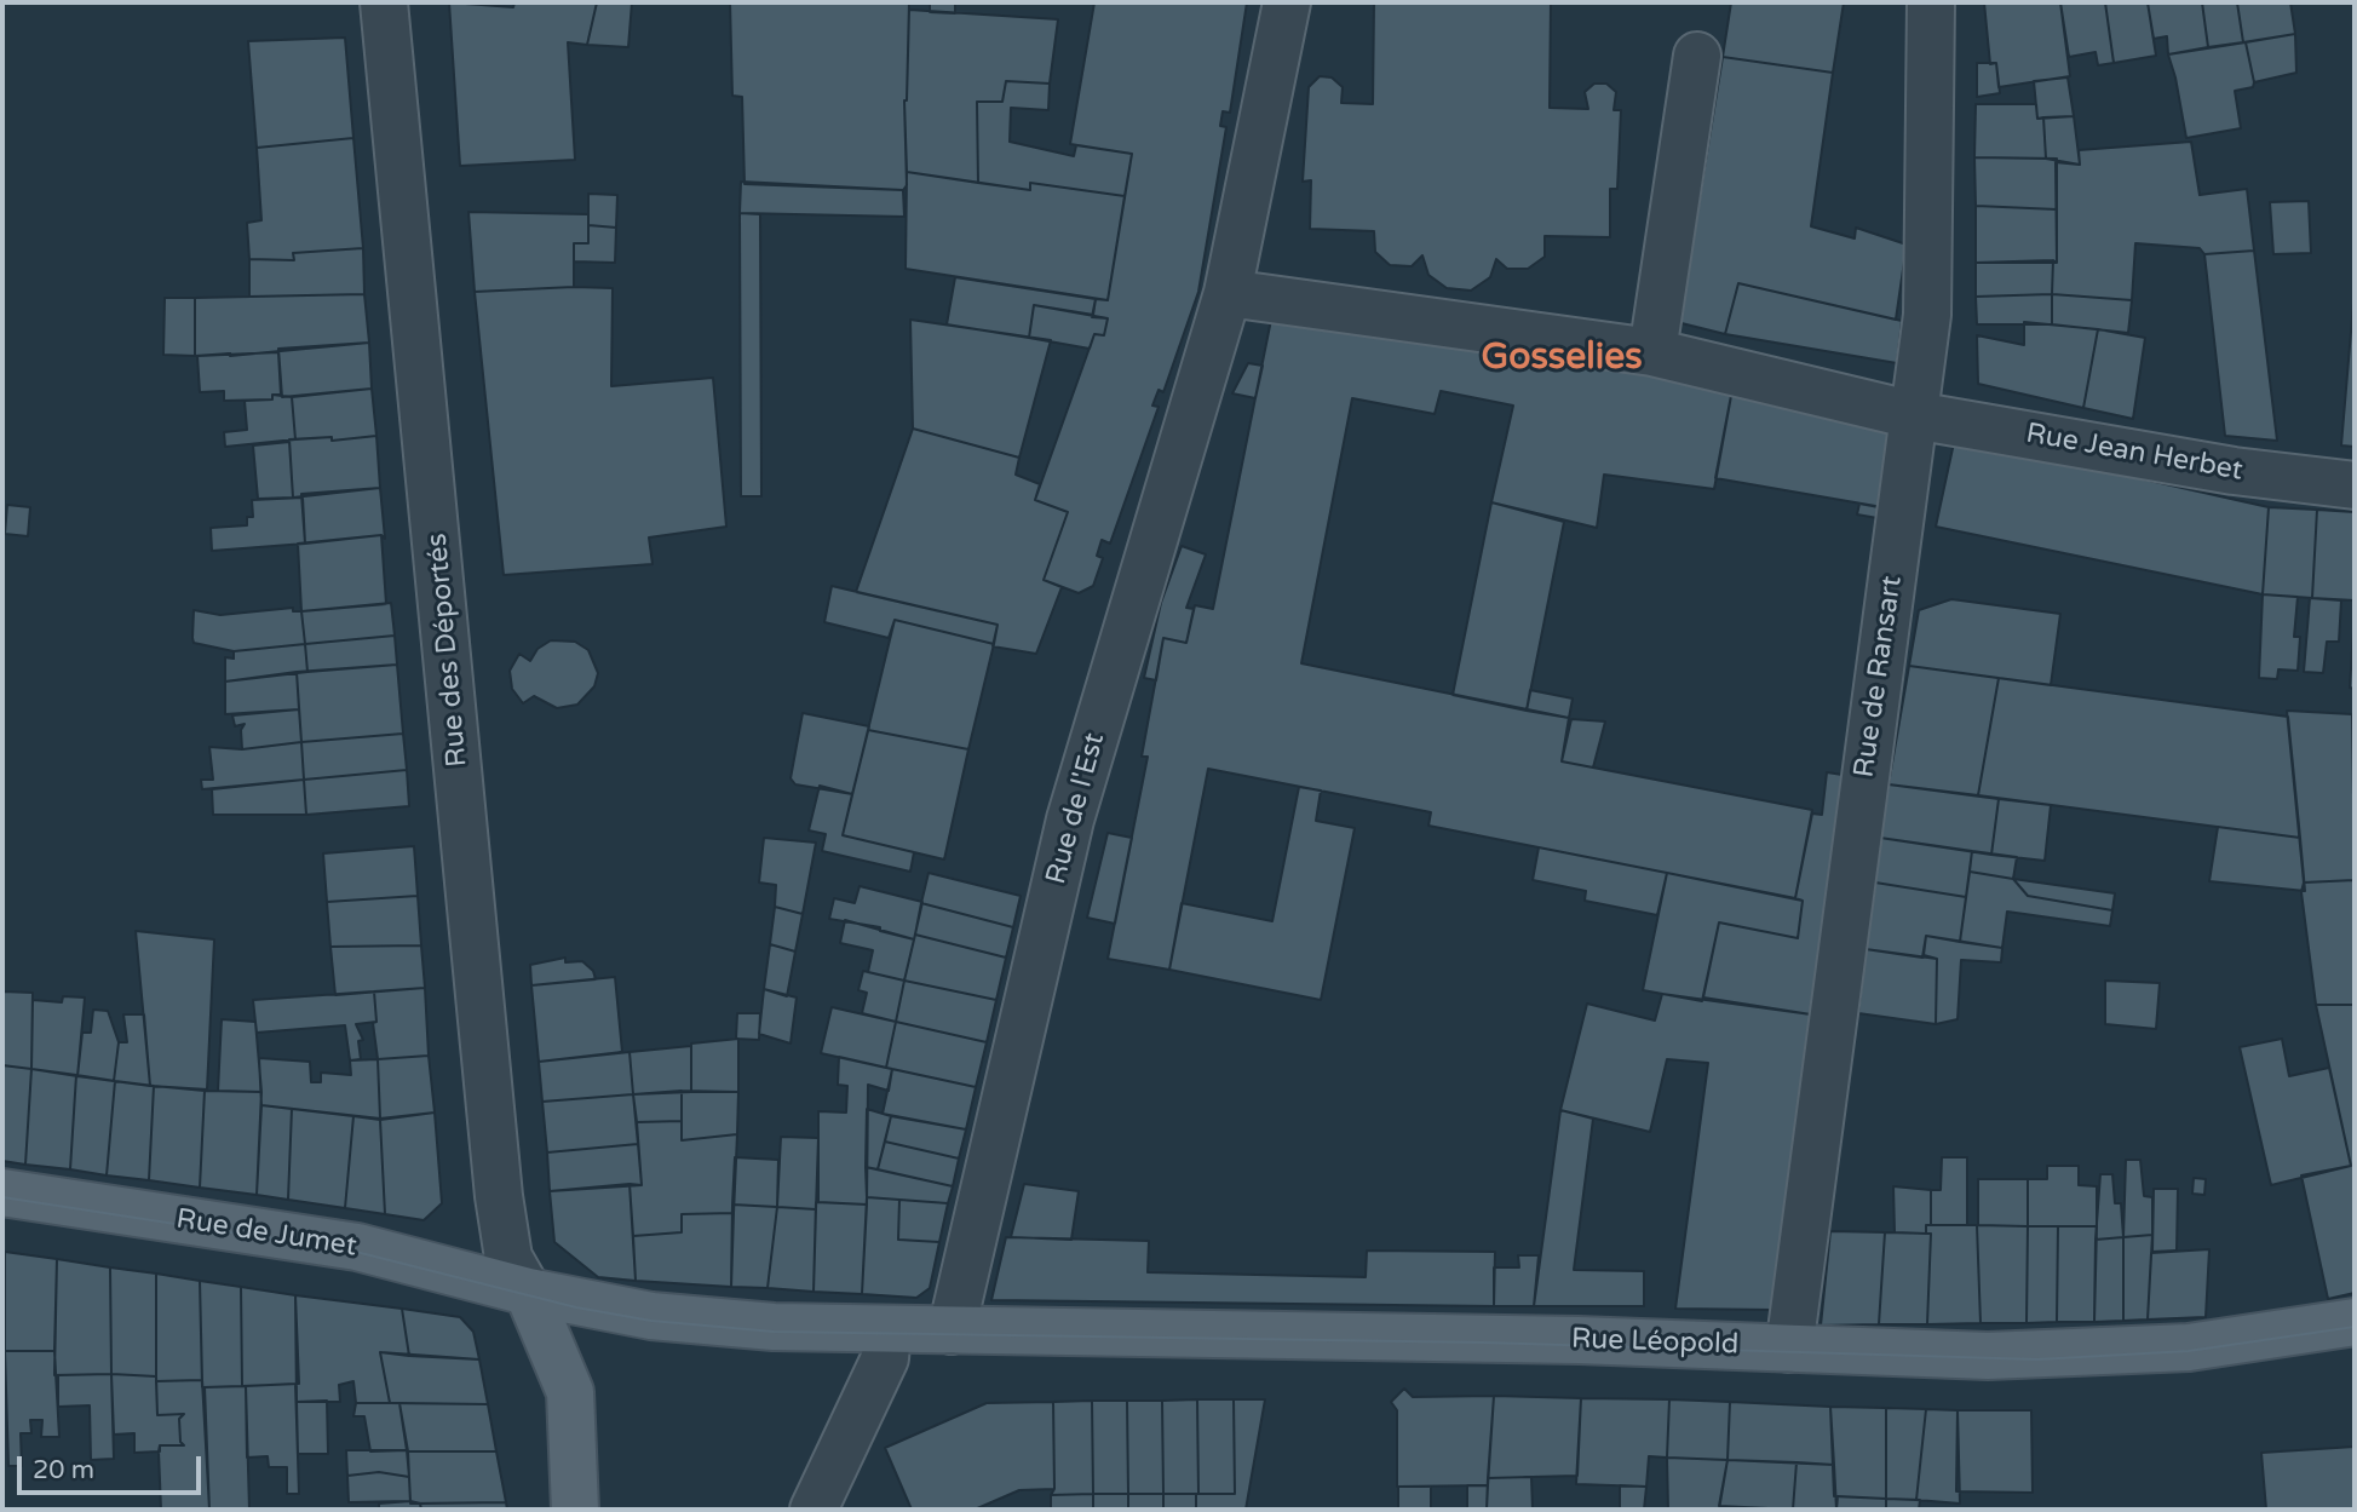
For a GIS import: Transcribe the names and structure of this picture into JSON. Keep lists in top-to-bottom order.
{
  "streets": {
    "main road": ["Rue de Jumet", "Rue Léopold"],
    "street": [
      "Rue Jean Herbet",
      "Rue des Déportés",
      "Rue de Ransart",
      "Rue de l'Est"
    ]
  },
  "crossings": [
    ["Rue Jean Herbet", "Rue de Ransart"],
    ["Rue Jean Herbet", "Rue de l'Est"],
    ["Rue des Déportés", "Rue de Jumet"],
    ["Rue de Ransart", "Rue Léopold"],
    ["Rue de l'Est", "Rue Léopold"],
    ["Rue de Jumet", "Rue Léopold"]
  ],
  "districts": ["Gosselies"],
  "scale_bar": "20 m"
}
